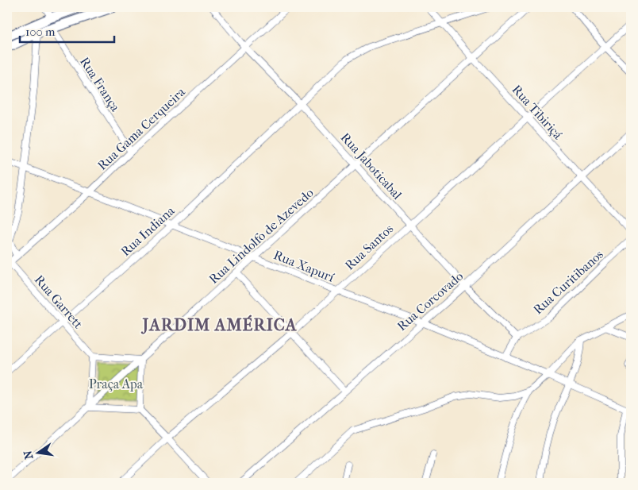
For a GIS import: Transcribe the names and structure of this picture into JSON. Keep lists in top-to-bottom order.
{
  "streets": {
    "street": [
      "Rua França",
      "Rua Tibiriçá",
      "Rua Gama Cerqueira",
      "Rua Jaboticabal",
      "Rua Indiana",
      "Rua Lindolfo de Azevedo",
      "Rua Santos",
      "Rua Xapurí",
      "Rua Curitibanos",
      "Rua Corcovado",
      "Rua Garrett"
    ]
  },
  "crossings": [
    ["Rua França", "Rua Gama Cerqueira"],
    ["Rua Tibiriçá", "Rua Indiana"],
    ["Rua Tibiriçá", "Rua Lindolfo de Azevedo"],
    ["Rua Tibiriçá", "Rua Santos"],
    ["Rua Tibiriçá", "Rua Corcovado"],
    ["Rua Gama Cerqueira", "Rua Jaboticabal"],
    ["Rua Gama Cerqueira", "Rua Xapurí"],
    ["Rua Gama Cerqueira", "Rua Garrett"],
    ["Rua Jaboticabal", "Rua Indiana"],
    ["Rua Jaboticabal", "Rua Lindolfo de Azevedo"],
    ["Rua Jaboticabal", "Rua Santos"],
    ["Rua Jaboticabal", "Rua Curitibanos"],
    ["Rua Jaboticabal", "Rua Corcovado"],
    ["Rua Indiana", "Rua Xapurí"],
    ["Rua Indiana", "Rua Garrett"],
    ["Rua Lindolfo de Azevedo", "Rua Xapurí"],
    ["Rua Santos", "Rua Xapurí"],
    ["Rua Xapurí", "Rua Curitibanos"],
    ["Rua Xapurí", "Rua Corcovado"]
  ],
  "districts": ["JARDIM AMÉRICA"],
  "parks": ["Praça Apa"],
  "scale_bar": "100 m",
  "north": "left"
}
